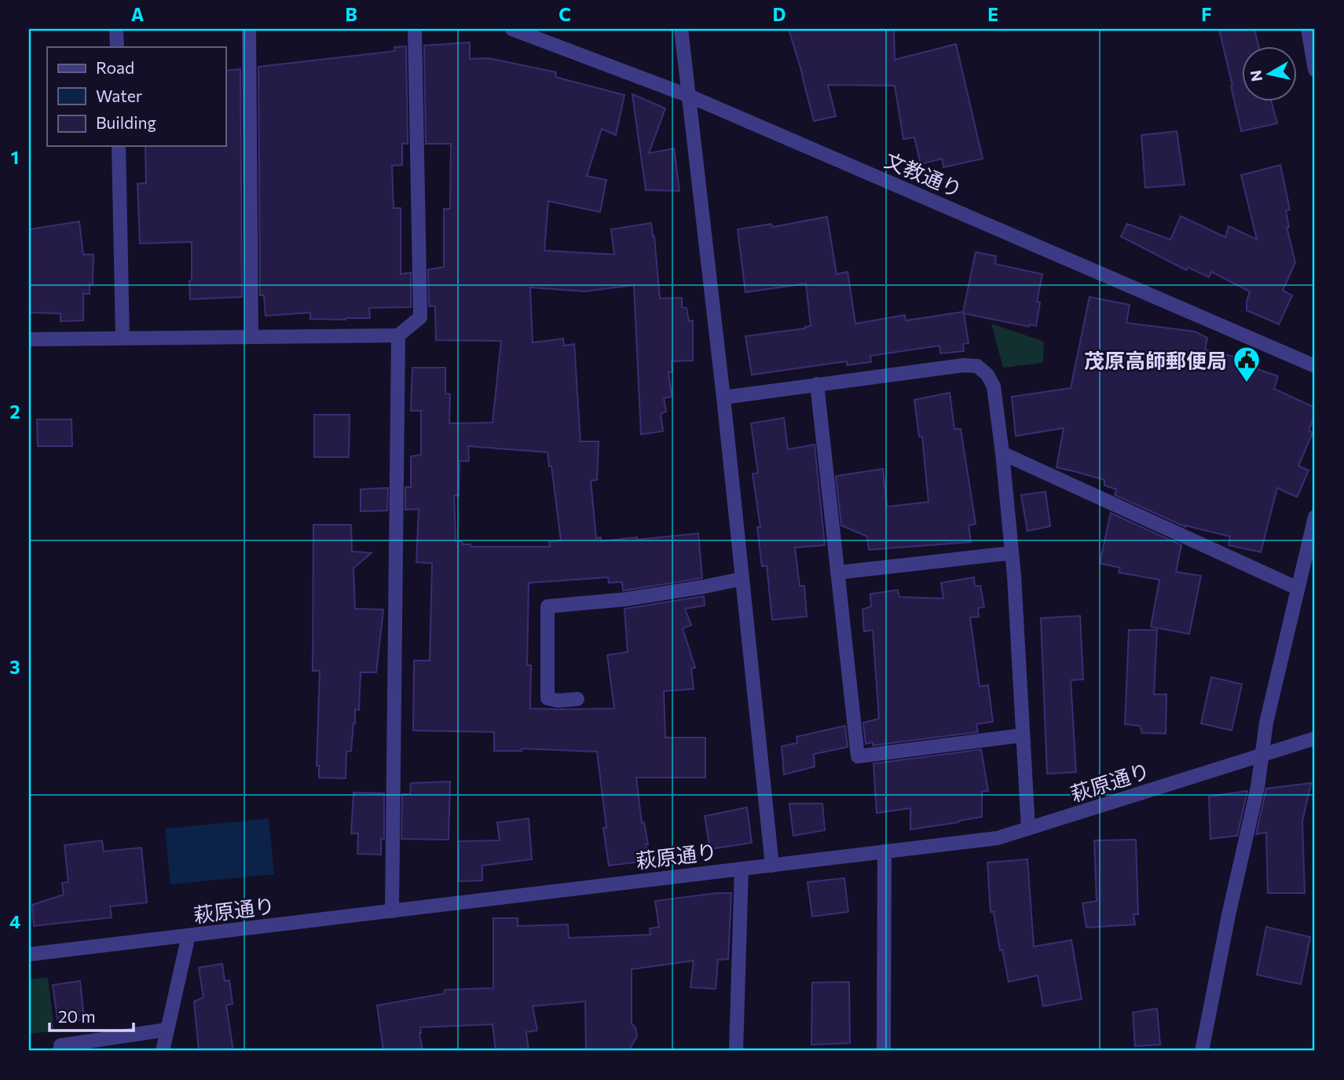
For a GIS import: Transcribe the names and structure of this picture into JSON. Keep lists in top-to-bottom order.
{
  "streets": {
    "street": ["文教通り", "萩原通り"]
  },
  "places": {
    "public building": ["茂原高師郵便局"]
  },
  "legend": ["Road", "Water", "Building"],
  "scale_bar": "20 m",
  "north": "left",
  "grid": {
    "columns": [
      "A",
      "B",
      "C",
      "D",
      "E",
      "F"
    ],
    "rows": [
      "1",
      "2",
      "3",
      "4"
    ]
  }
}
